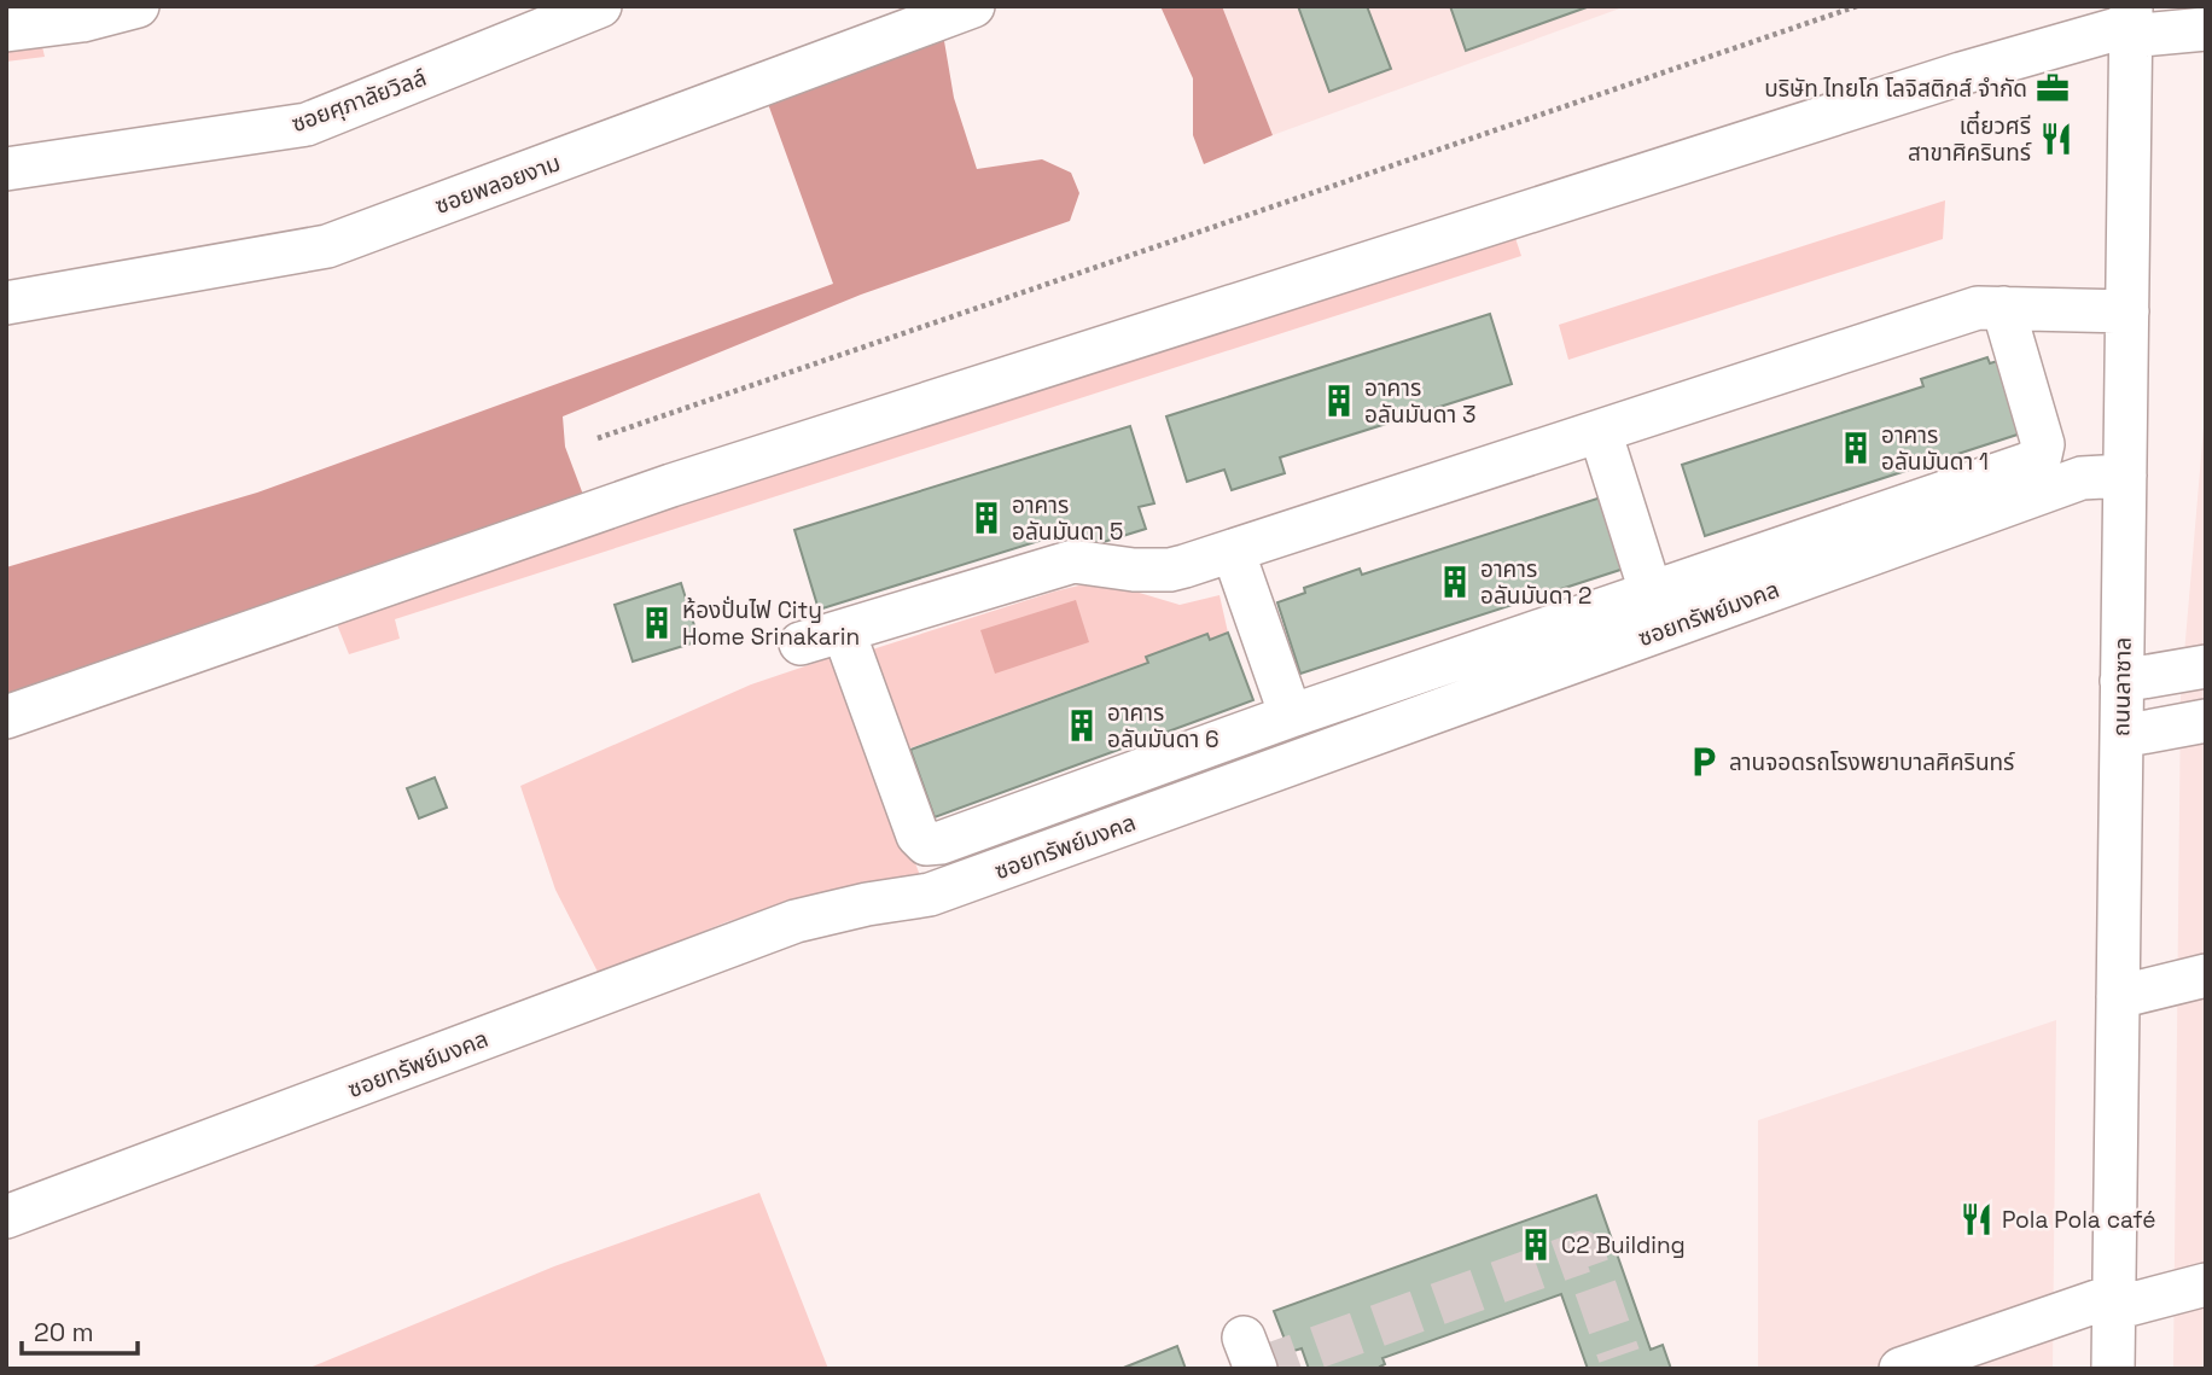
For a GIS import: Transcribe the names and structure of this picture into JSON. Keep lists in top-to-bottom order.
{
  "streets": {
    "street": [
      "ซอยศุภาลัยวิลล์",
      "ซอยพลอยงาม",
      "ซอยทรัพย์มงคล",
      "ถนนลาซาล"
    ]
  },
  "crossings": [
    ["ซอยทรัพย์มงคล", "ถนนลาซาล"]
  ],
  "places": {
    "office": ["บริษัท ไทยโก โลจิสติกส์ จำกัด"],
    "restaurant": ["เตี๋ยวศรี สาขาศิครินทร์", "Pola Pola café"],
    "building": [
      "อาคาร อลันมันดา 3",
      "อาคาร อลันมันดา 1",
      "อาคาร อลันมันดา 5",
      "อาคาร อลันมันดา 2",
      "ห้องปั่นไฟ City Home Srinakarin",
      "อาคาร อลันมันดา 6",
      "C2 Building"
    ],
    "parking": ["ลานจอดรถโรงพยาบาลศิครินทร์"]
  },
  "scale_bar": "20 m"
}
